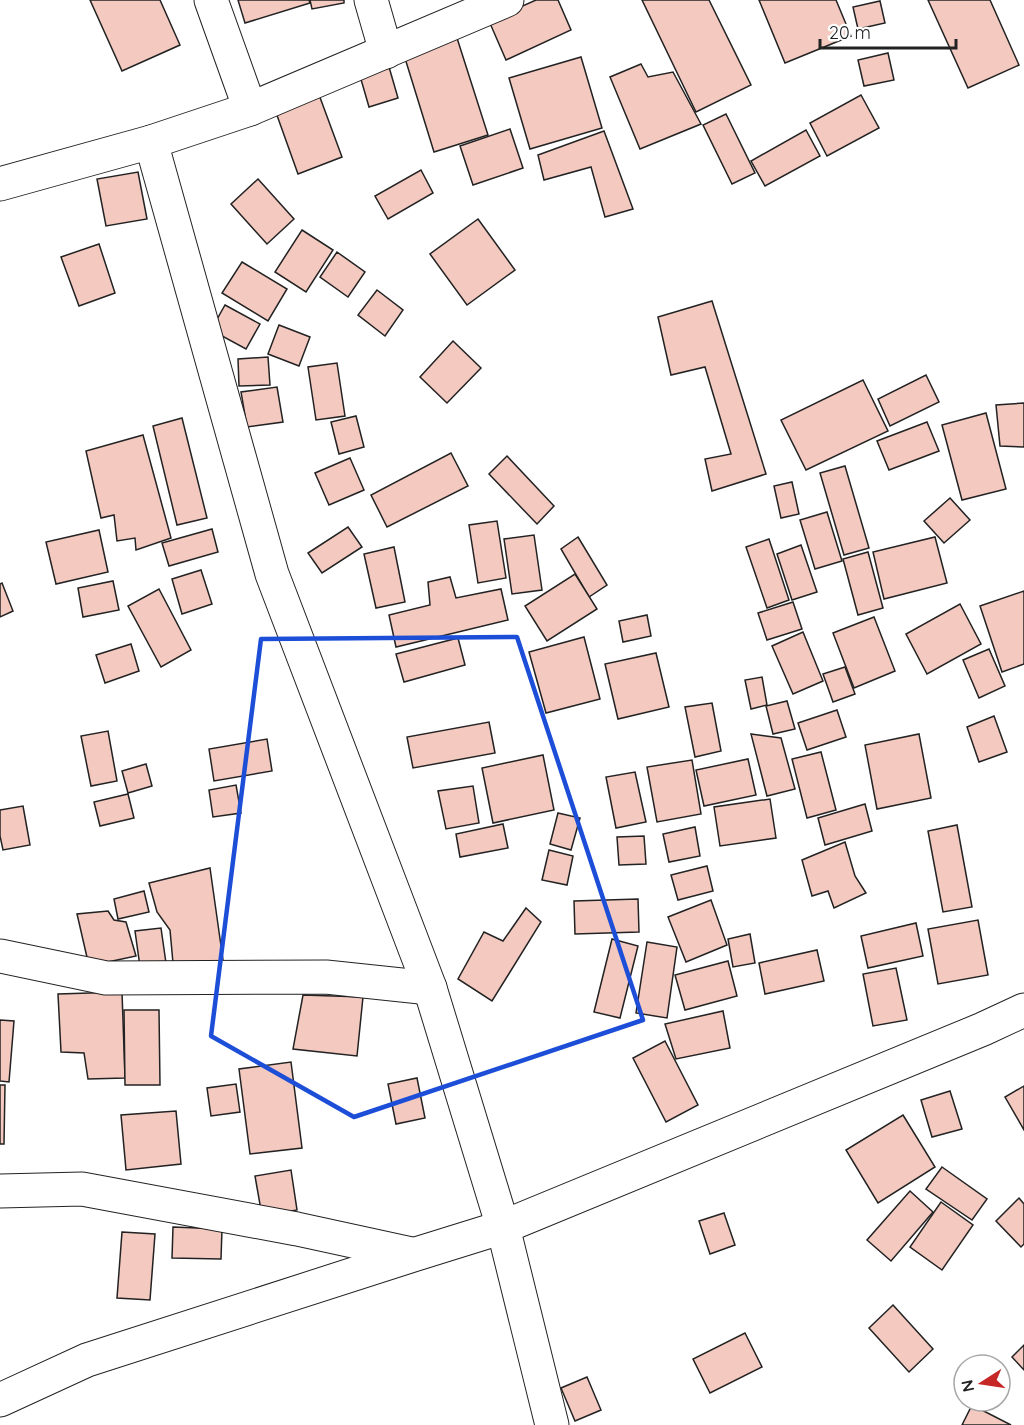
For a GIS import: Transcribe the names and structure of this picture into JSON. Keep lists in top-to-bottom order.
{
  "scale_bar": "20 m",
  "north": "left"
}
